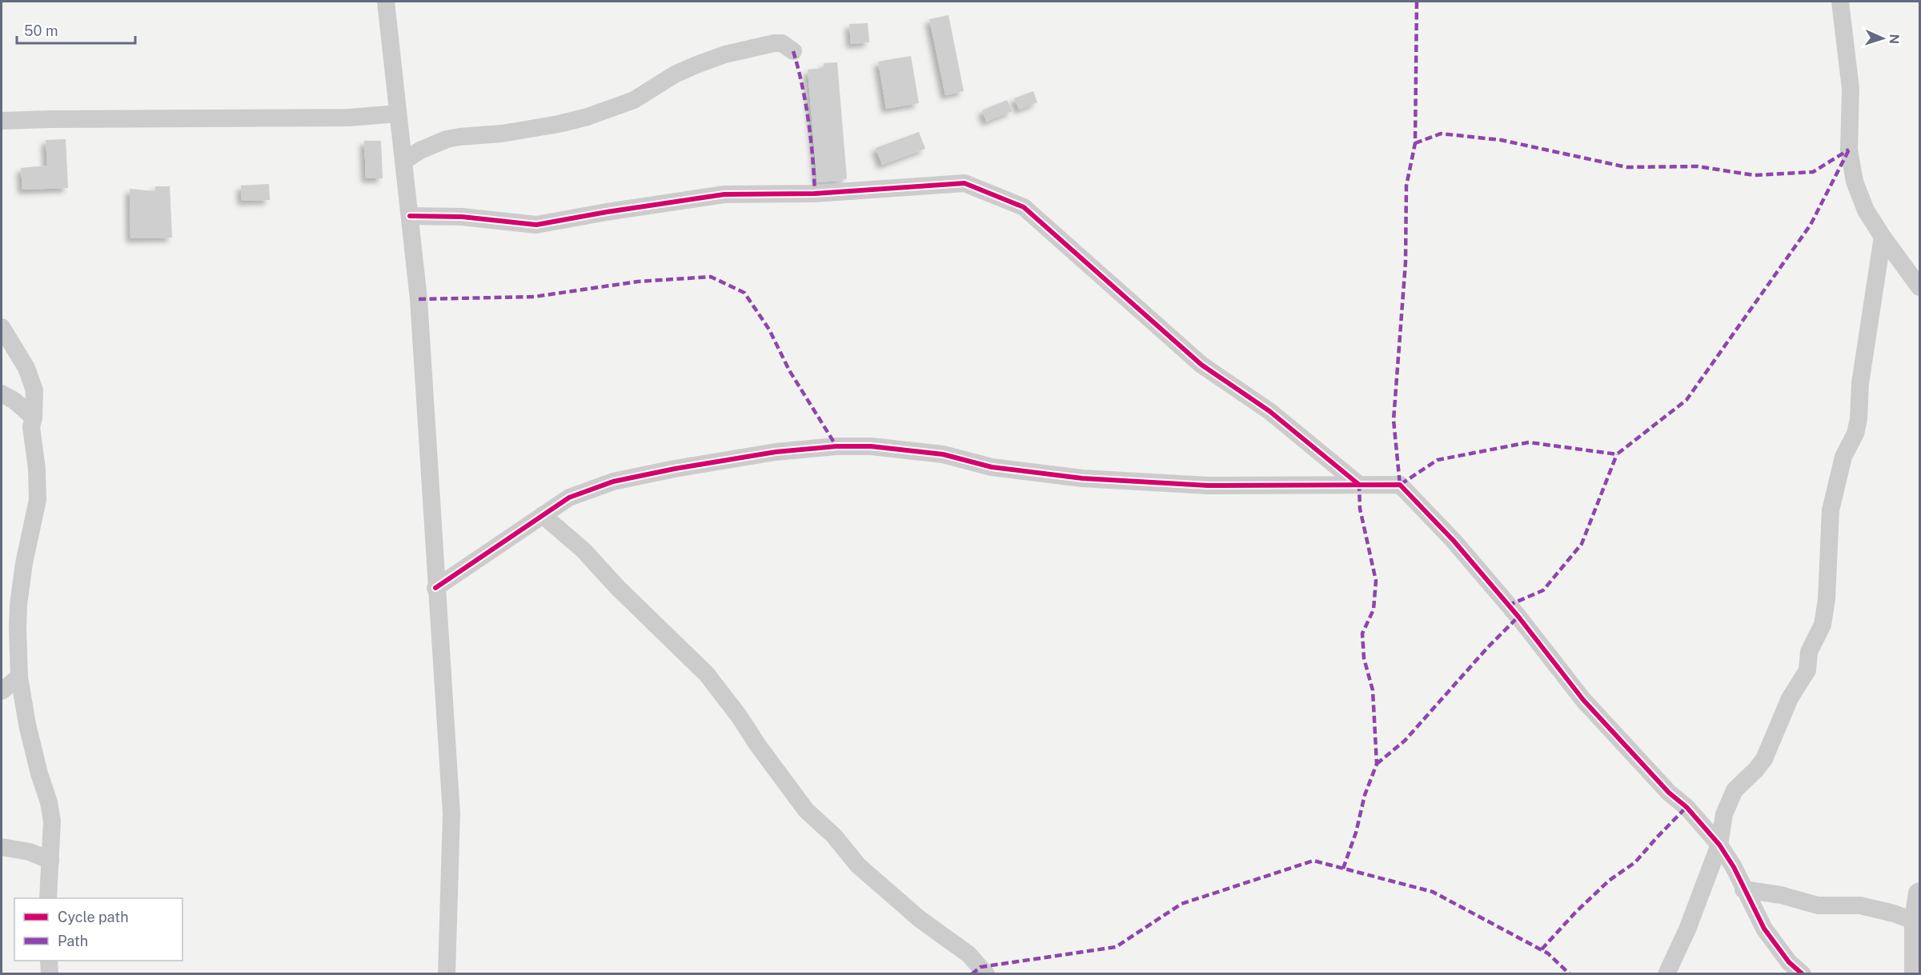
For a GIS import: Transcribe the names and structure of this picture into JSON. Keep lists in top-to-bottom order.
{
  "legend": ["Cycle path", "Path"],
  "scale_bar": "50 m",
  "north": "right"
}
